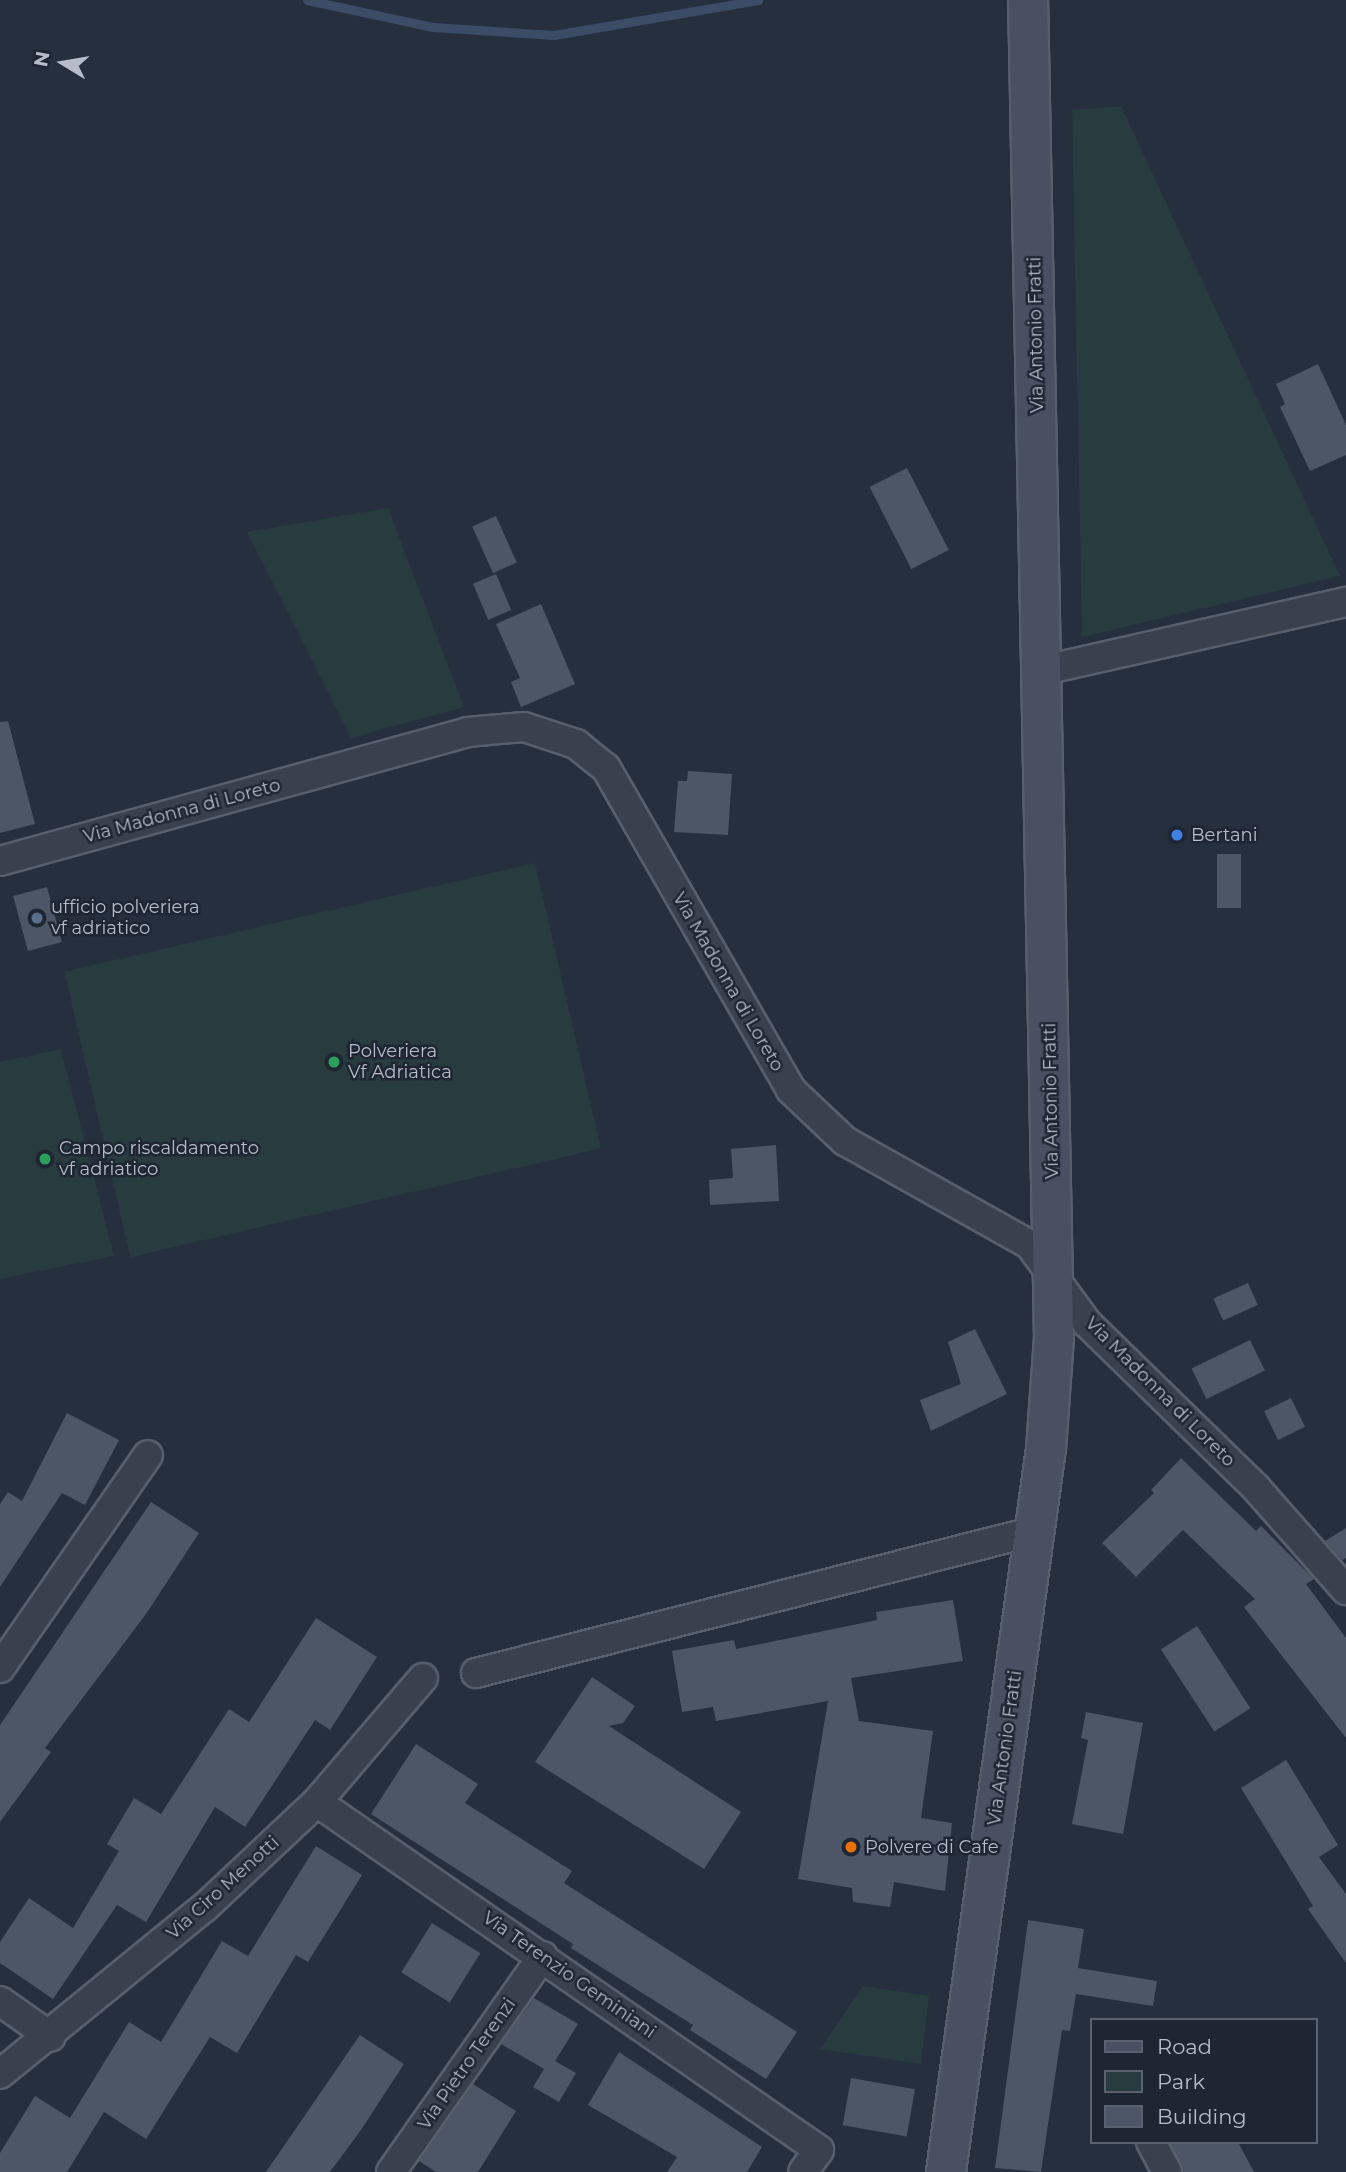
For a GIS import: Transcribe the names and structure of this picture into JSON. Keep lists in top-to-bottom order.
{
  "streets": {
    "street": [
      "Via Antonio Fratti",
      "Via Madonna di Loreto",
      "Via Ciro Menotti",
      "Via Terenzio Geminiani",
      "Via Pietro Terenzi"
    ]
  },
  "crossings": [
    ["Via Antonio Fratti", "Via Madonna di Loreto"],
    ["Via Ciro Menotti", "Via Terenzio Geminiani"],
    ["Via Terenzio Geminiani", "Via Pietro Terenzi"]
  ],
  "places": [
    "Bertani",
    "ufficio polveriera vf adriatico",
    "Polveriera Vf Adriatica",
    "Campo riscaldamento vf adriatico",
    "Polvere di Cafe"
  ],
  "legend": ["Road", "Park", "Building"],
  "north": "left"
}
